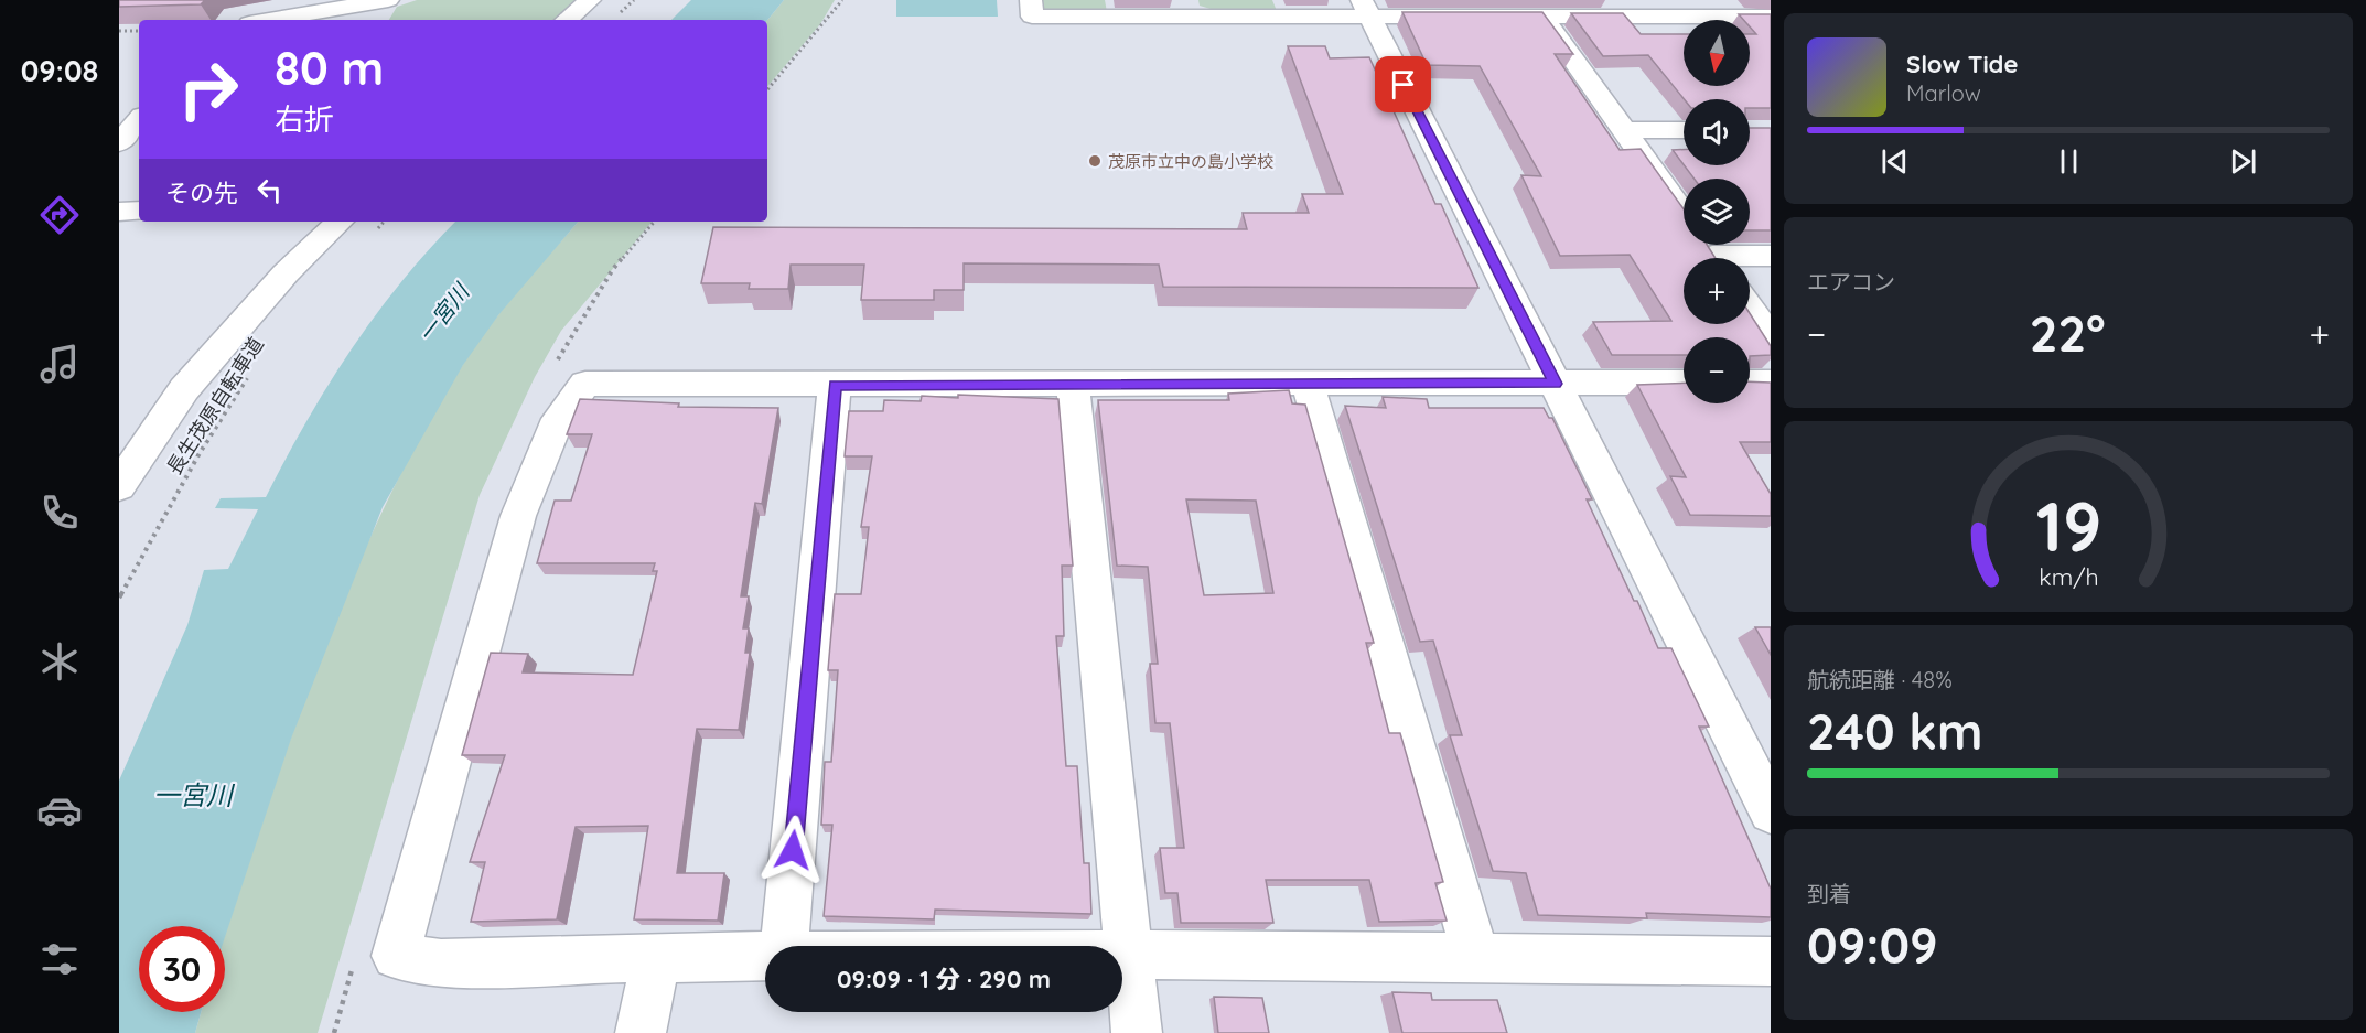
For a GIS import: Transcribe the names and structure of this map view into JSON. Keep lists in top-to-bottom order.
{
  "streets": {
    "path": ["長生茂原自転車道"]
  },
  "water": ["一宮川"],
  "places": ["茂原市立中の島小学校"],
  "north": "bottom",
  "page": {
    "tabs": "09:08",
    "map_buttons": ["+", "−"],
    "turn": ["80 m", "右折"],
    "song": ["Slow Tide", "Marlow"],
    "then": "その先",
    "tile": [
      "エアコン",
      ["航続距離 · 48%", "240 km"],
      ["到着", "09:09"]
    ],
    "heat": ["−", "22°", "+"],
    "limit": "30",
    "trip": "09:09 · 1 分 · 290 m",
    "gauge": ["19", "km/h"]
  }
}
